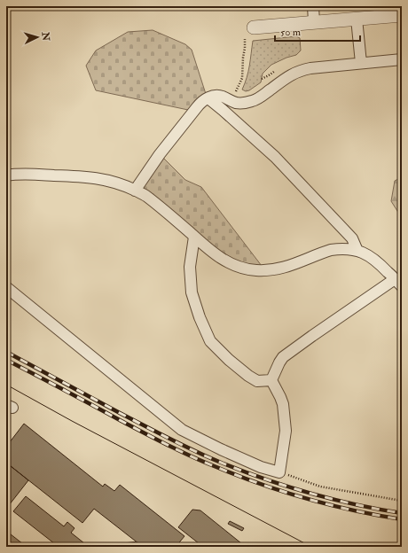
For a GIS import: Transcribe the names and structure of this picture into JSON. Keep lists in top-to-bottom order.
{
  "scale_bar": "50 m",
  "north": "right"
}
